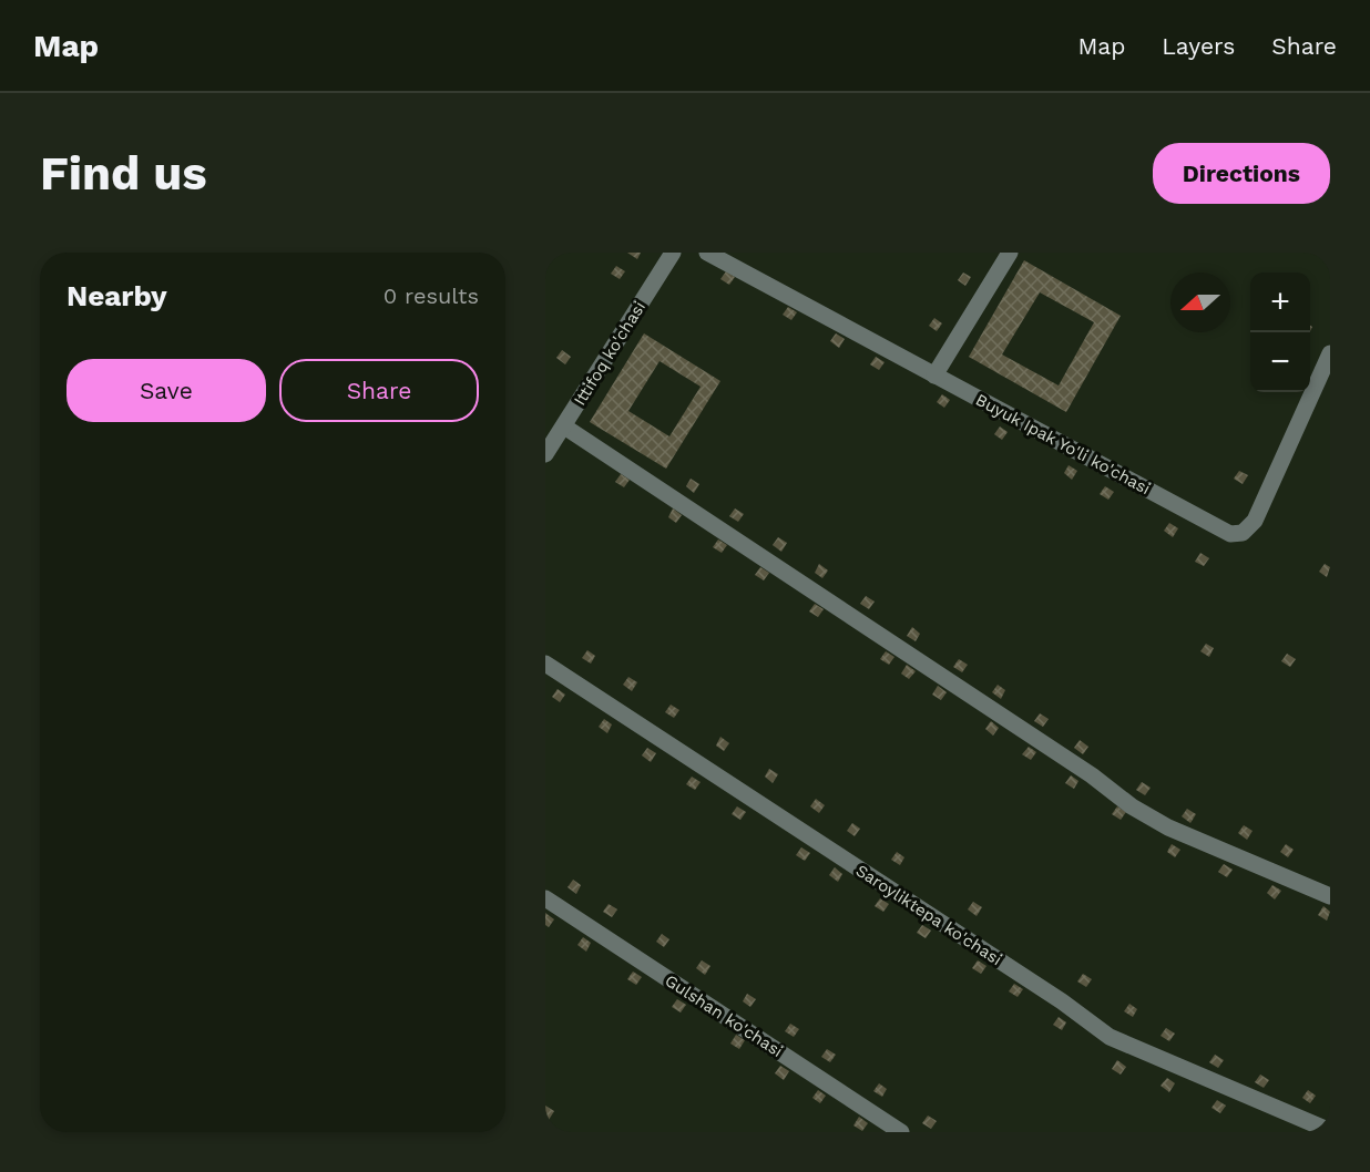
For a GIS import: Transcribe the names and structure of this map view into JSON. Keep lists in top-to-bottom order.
{
  "streets": {
    "street": [
      "Ittifoq ko'chasi",
      "Buyuk Ipak Yo'li ko'chasi",
      "Saroyliktepa ko'chasi",
      "Gulshan ko'chasi"
    ]
  },
  "north": "left",
  "page": {
    "header": "Map",
    "nav": ["Map", "Layers", "Share"],
    "buttons": [
      "Directions",
      ["Save", "Share"]
    ],
    "title": "Find us",
    "heading": ["Nearby", "0 results"],
    "map_buttons": ["+", "−"]
  }
}
